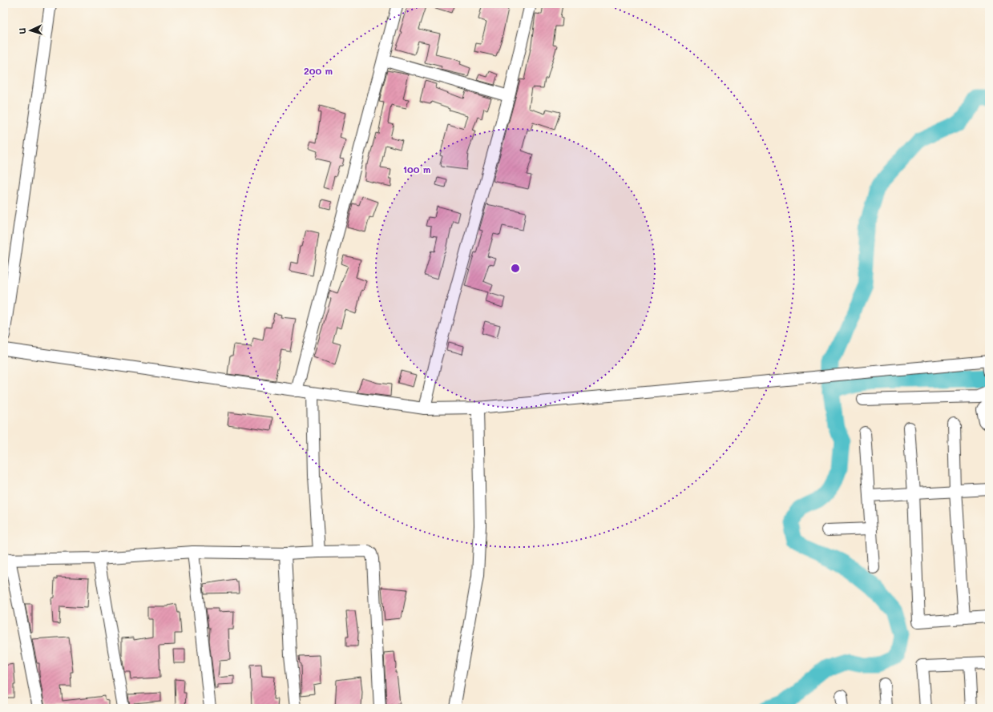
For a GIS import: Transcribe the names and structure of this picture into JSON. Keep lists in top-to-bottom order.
{
  "north": "left",
  "rings": ["200 m", "100 m"]
}
